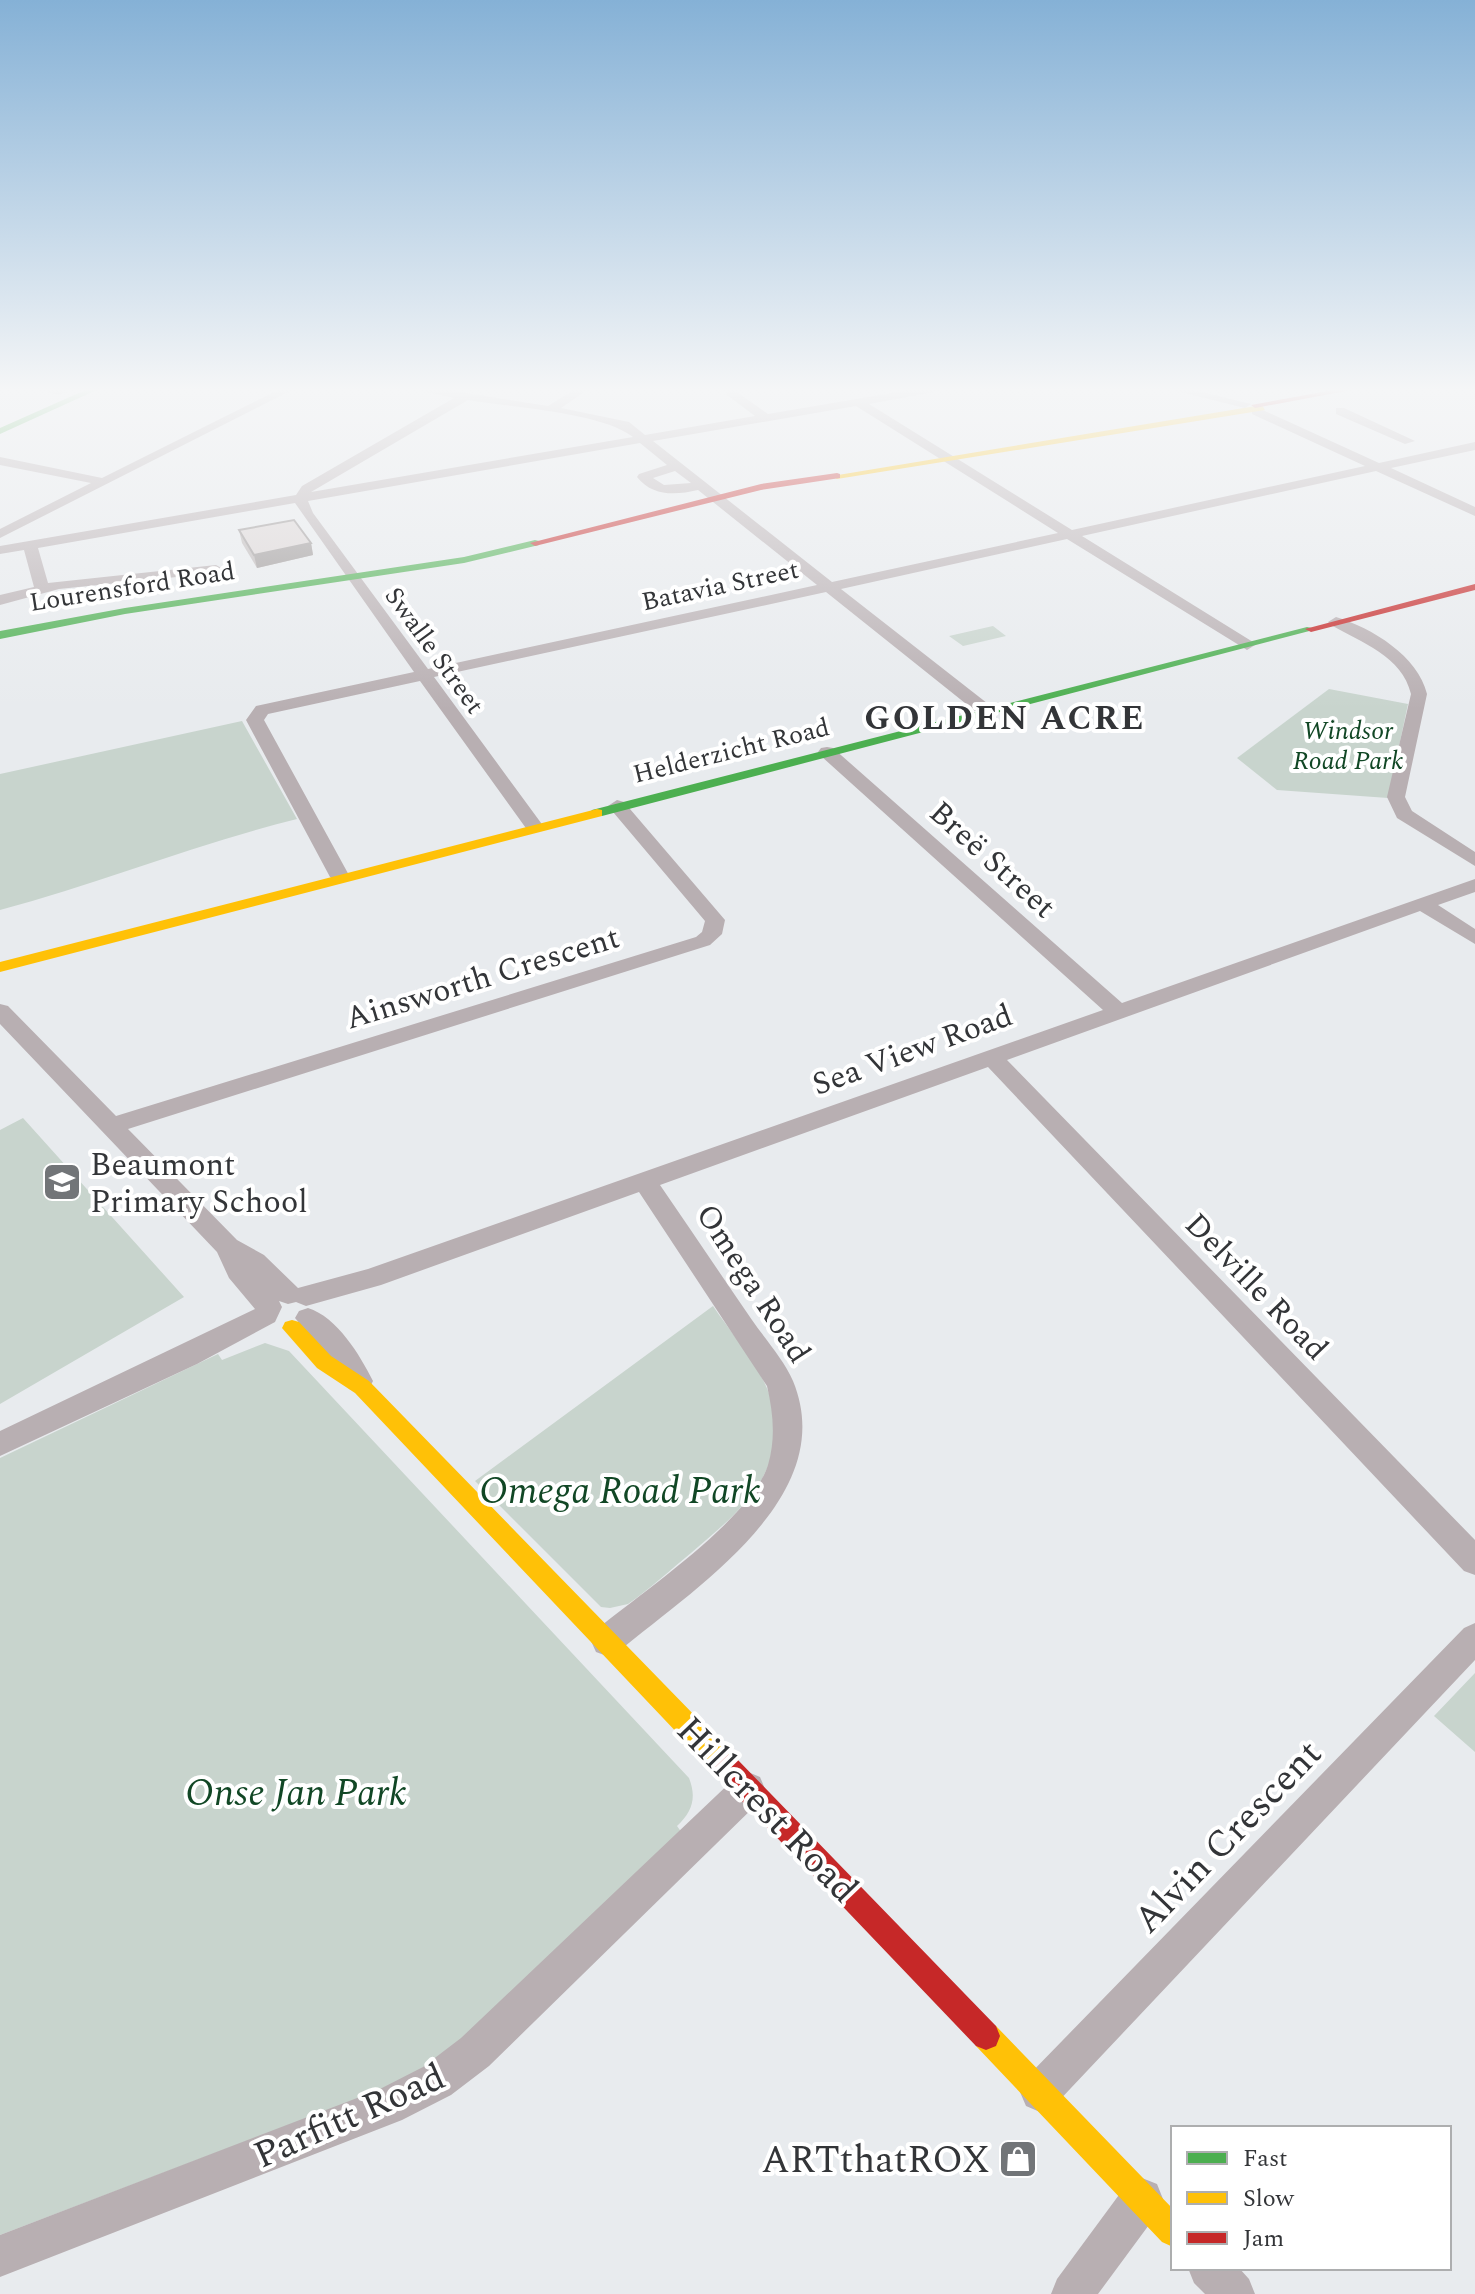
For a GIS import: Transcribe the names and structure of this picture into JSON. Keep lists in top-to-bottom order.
{
  "streets": {
    "street": [
      "Batavia Street",
      "Lourensford Road",
      "Swalle Street",
      "Helderzicht Road",
      "Breë Street",
      "Ainsworth Crescent",
      "Sea View Road",
      "Omega Road",
      "Delville Road",
      "Hillcrest Road",
      "Alvin Crescent",
      "Parfitt Road"
    ]
  },
  "crossings": [
    ["Batavia Street", "Swalle Street"],
    ["Batavia Street", "Helderzicht Road"],
    ["Lourensford Road", "Swalle Street"],
    ["Swalle Street", "Helderzicht Road"],
    ["Helderzicht Road", "Breë Street"],
    ["Helderzicht Road", "Ainsworth Crescent"],
    ["Breë Street", "Sea View Road"],
    ["Ainsworth Crescent", "Hillcrest Road"],
    ["Sea View Road", "Omega Road"],
    ["Sea View Road", "Delville Road"],
    ["Sea View Road", "Hillcrest Road"],
    ["Omega Road", "Hillcrest Road"],
    ["Hillcrest Road", "Alvin Crescent"],
    ["Hillcrest Road", "Parfitt Road"]
  ],
  "districts": ["GOLDEN ACRE"],
  "parks": ["Windsor Road Park", "Omega Road Park", "Onse Jan Park"],
  "places": {
    "school or university": ["Beaumont Primary School"],
    "shop": ["ARTthatROX"]
  },
  "legend": ["Fast", "Slow", "Jam"]
}
